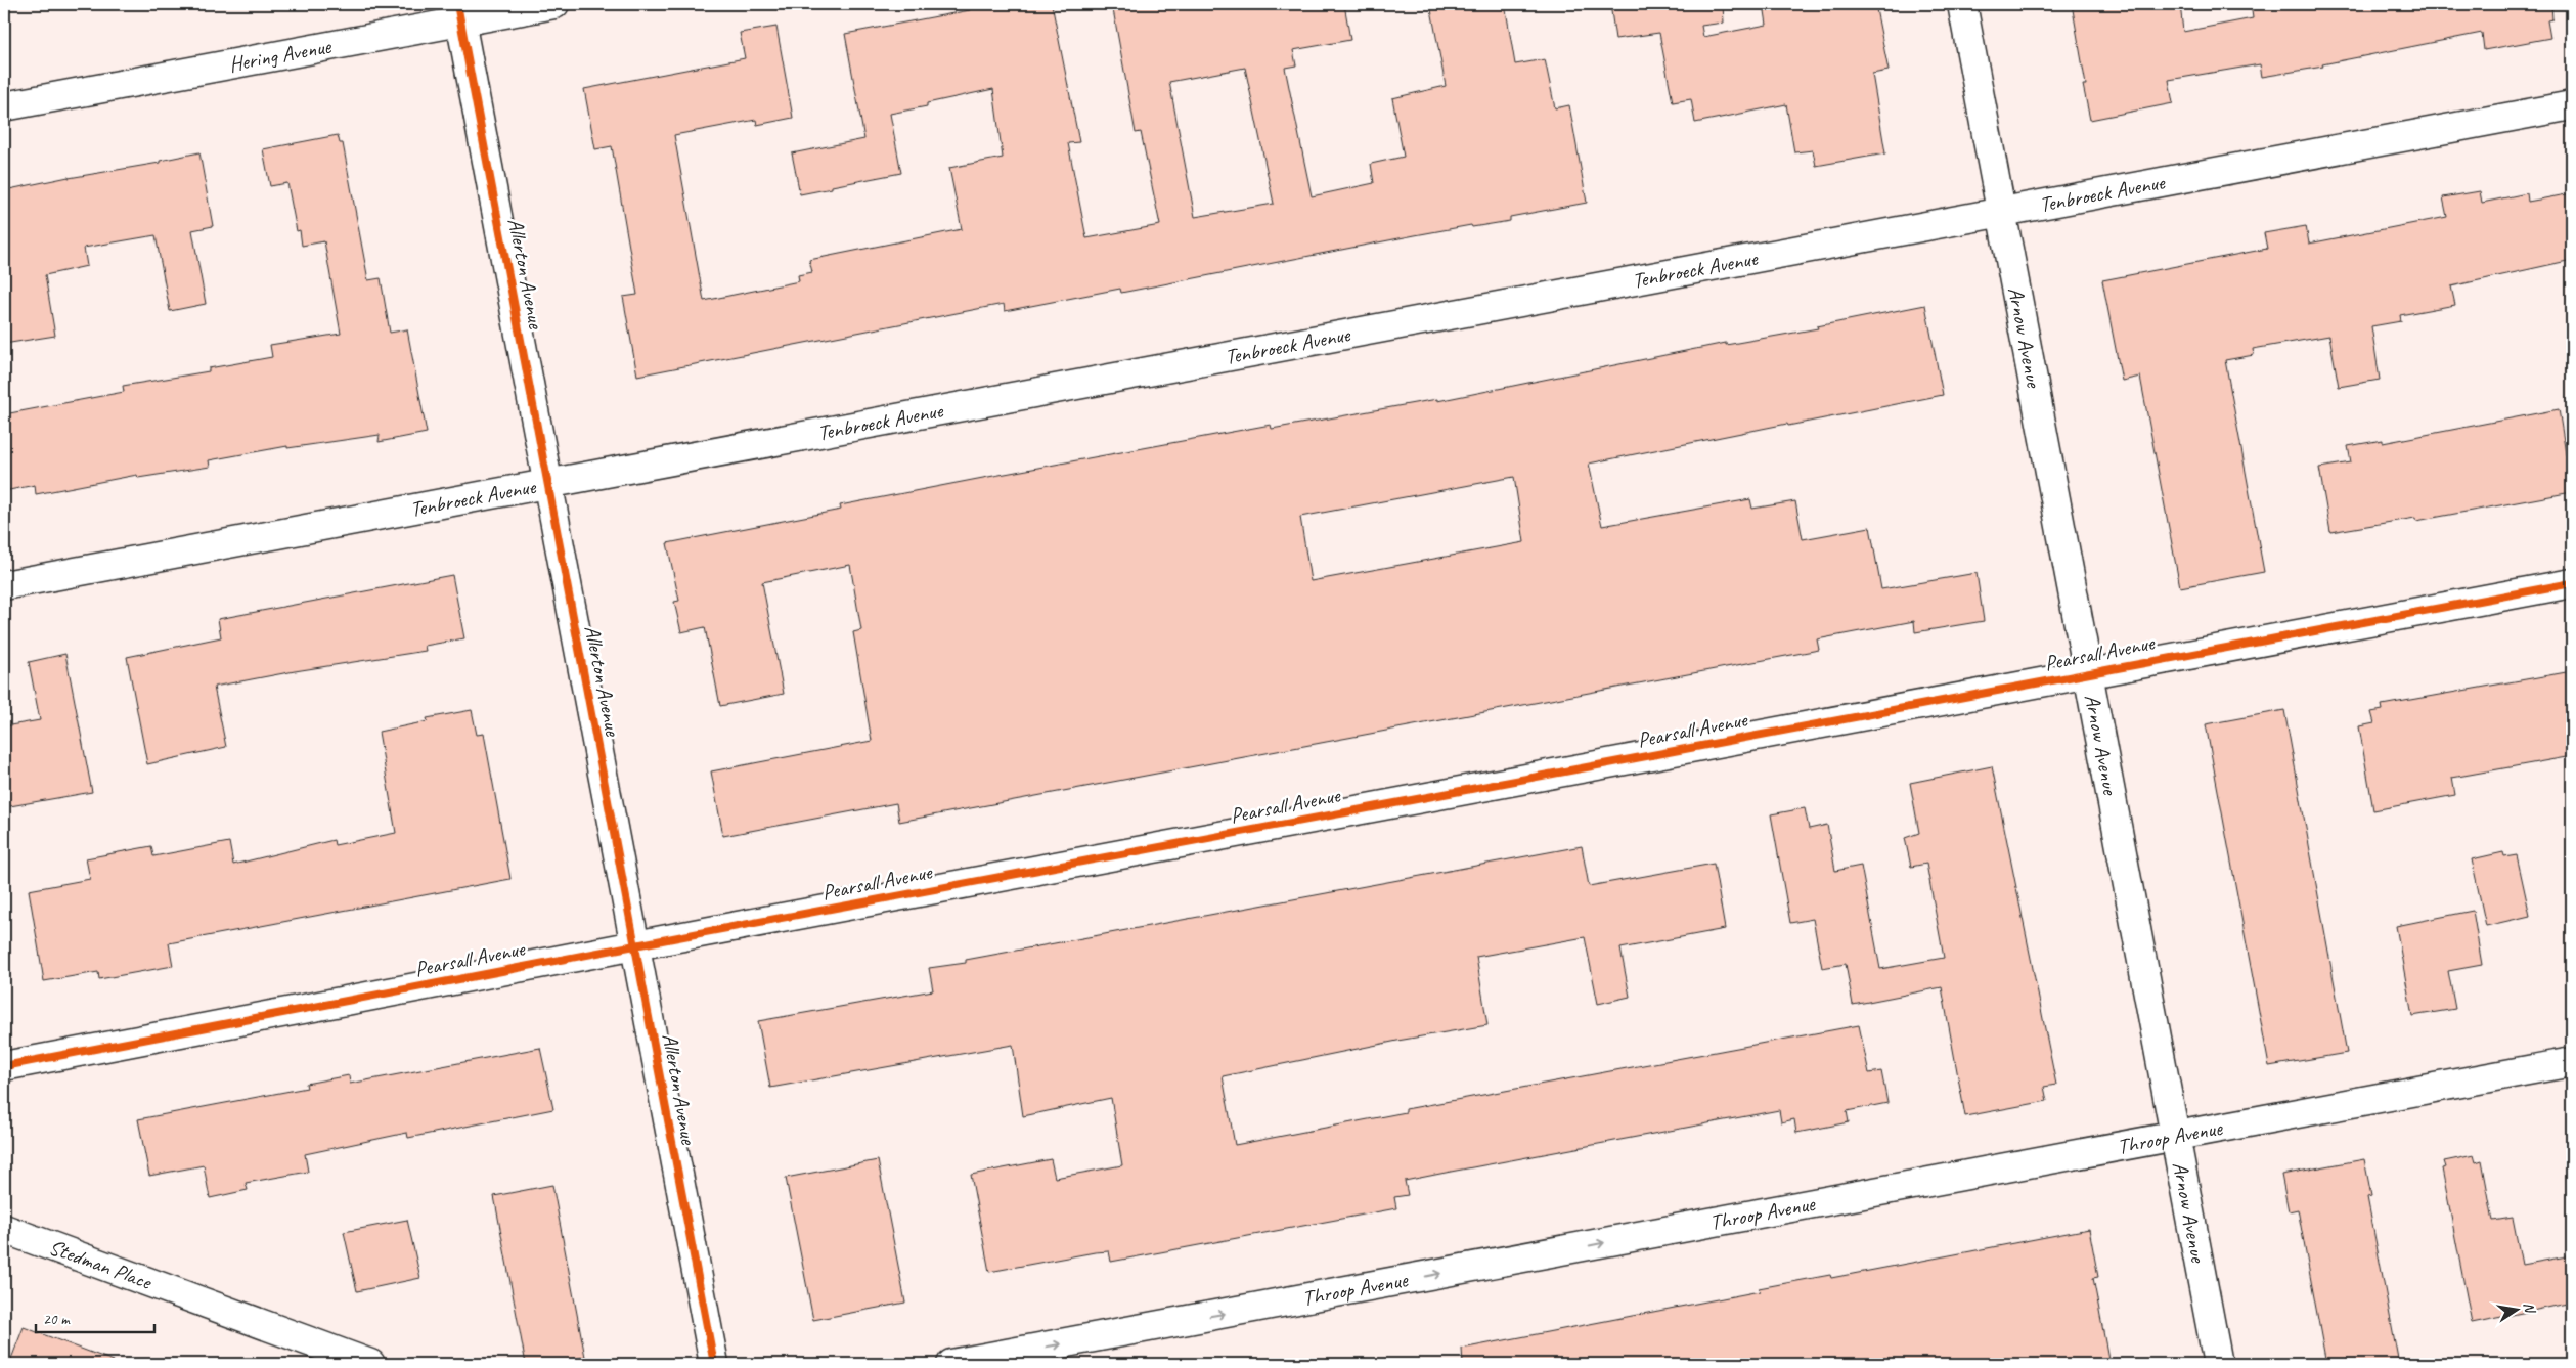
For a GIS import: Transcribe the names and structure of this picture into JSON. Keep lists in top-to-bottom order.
{
  "streets": {
    "street": [
      "Hering Avenue",
      "Tenbroeck Avenue",
      "Allerton Avenue",
      "Arnow Avenue",
      "Pearsall Avenue",
      "Throop Avenue",
      "Stedman Place"
    ]
  },
  "crossings": [
    ["Hering Avenue", "Allerton Avenue"],
    ["Tenbroeck Avenue", "Allerton Avenue"],
    ["Tenbroeck Avenue", "Arnow Avenue"],
    ["Allerton Avenue", "Pearsall Avenue"],
    ["Arnow Avenue", "Pearsall Avenue"],
    ["Arnow Avenue", "Throop Avenue"]
  ],
  "one_way": ["Throop Avenue"],
  "scale_bar": "20 m",
  "north": "right"
}
